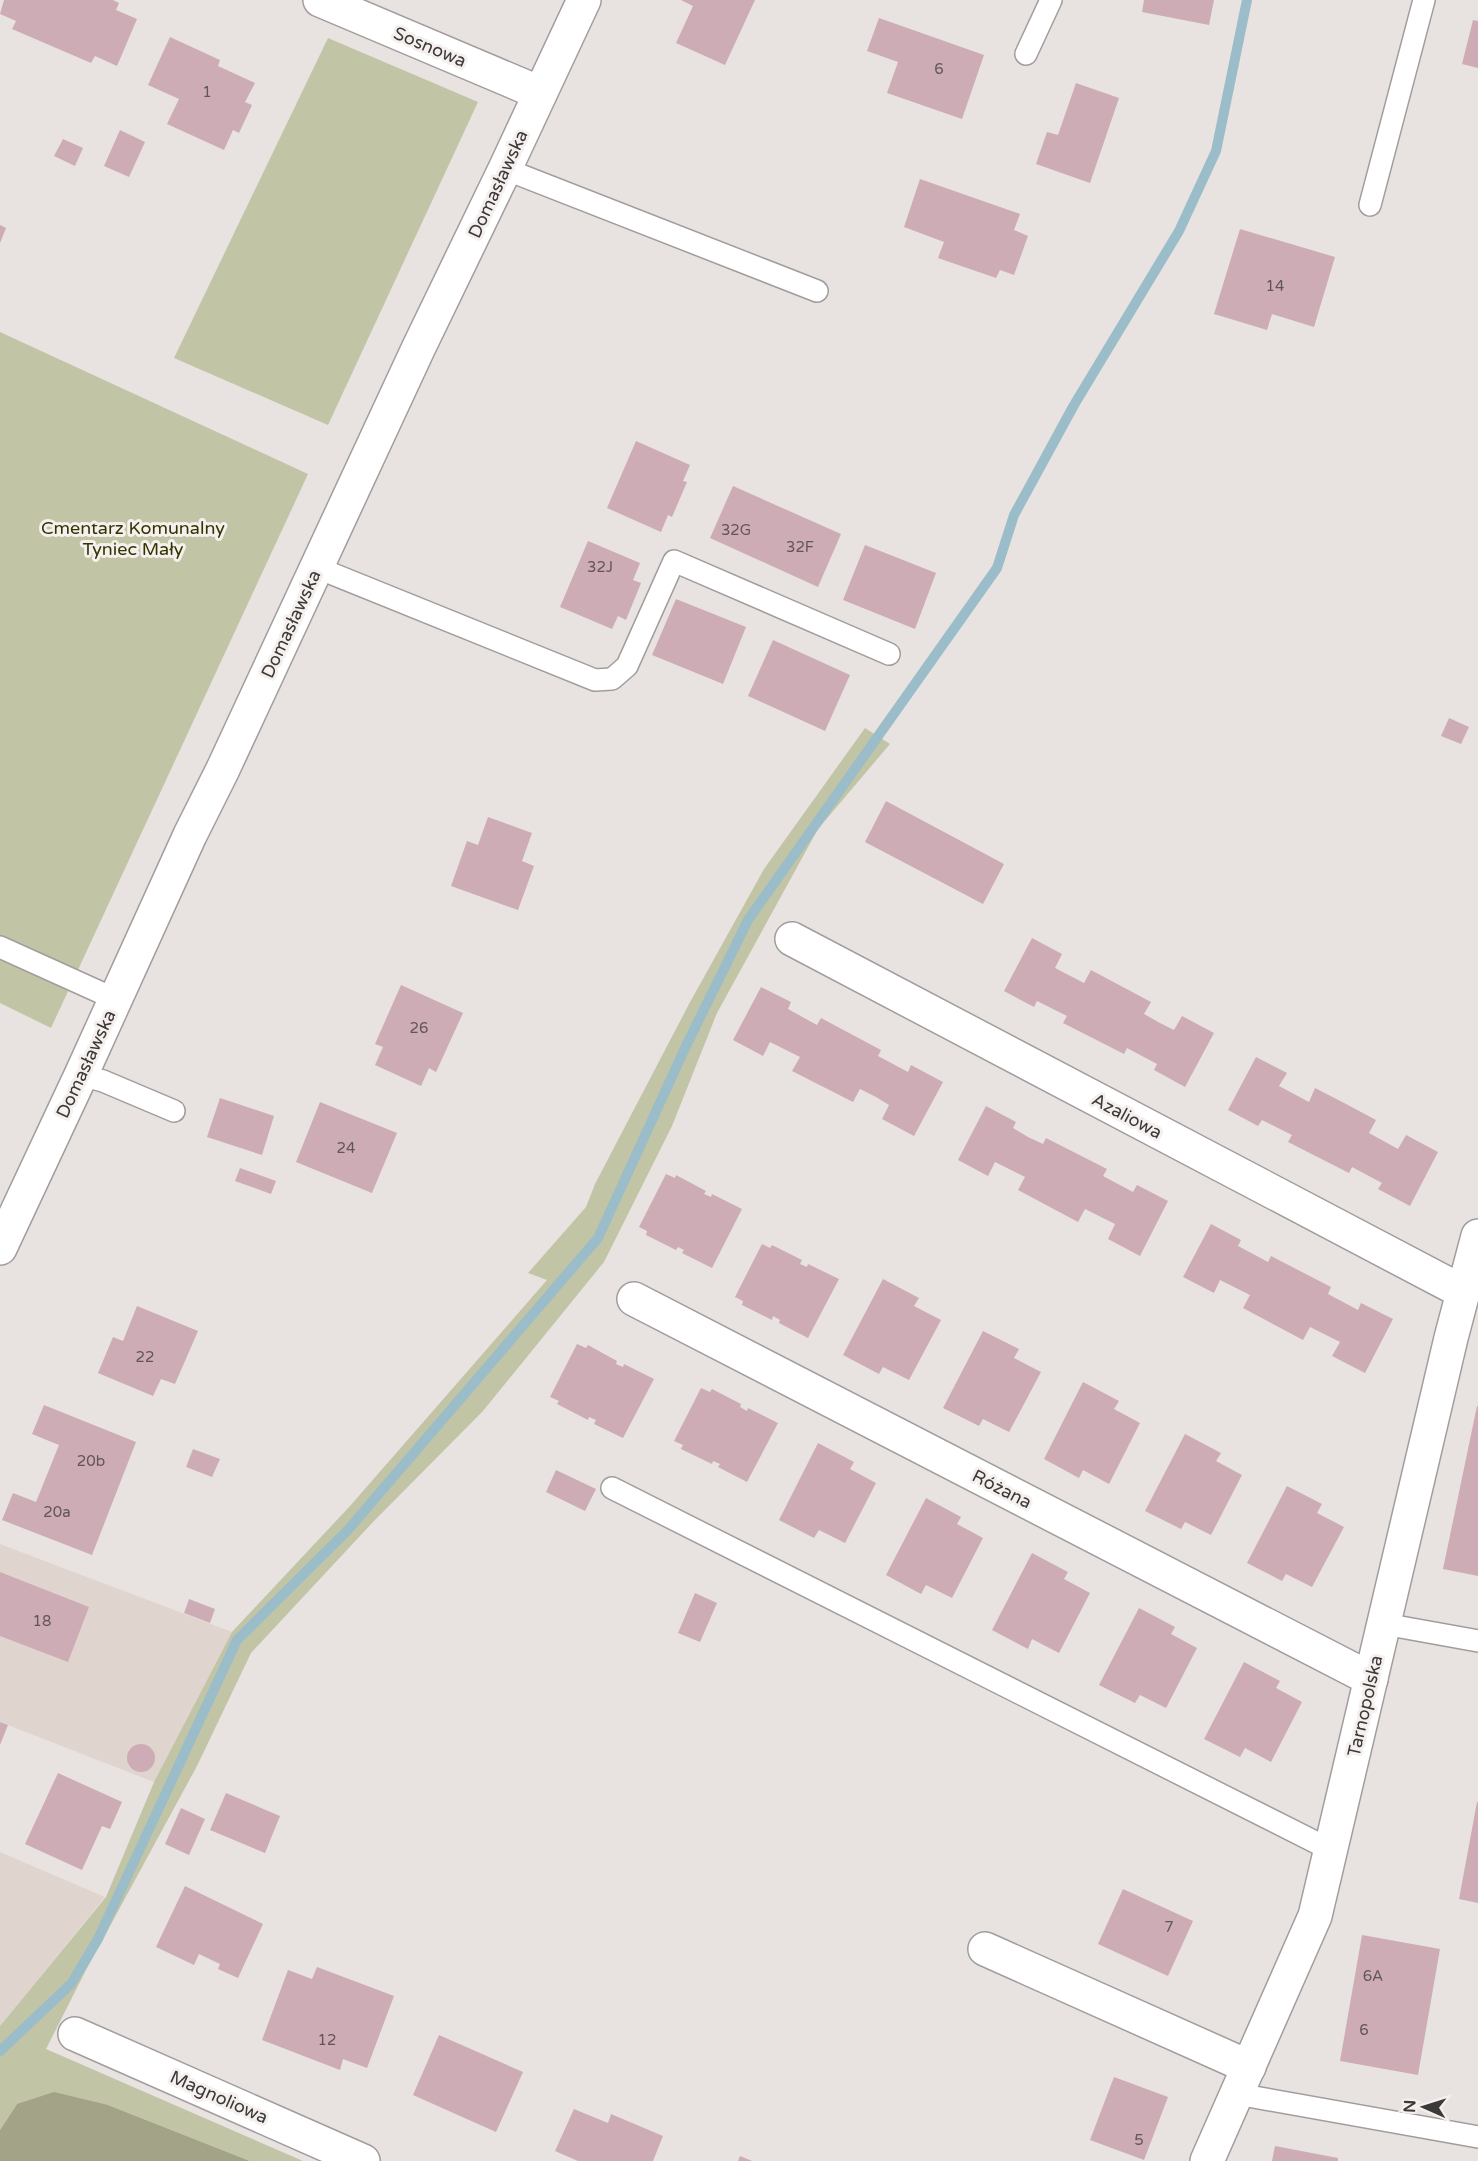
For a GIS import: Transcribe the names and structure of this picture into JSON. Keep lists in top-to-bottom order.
{
  "streets": {
    "street": [
      "Sosnowa",
      "Domasławska",
      "Azaliowa",
      "Różana",
      "Tarnopolska",
      "Magnoliowa"
    ]
  },
  "crossings": [
    ["Sosnowa", "Domasławska"],
    ["Azaliowa", "Tarnopolska"],
    ["Różana", "Tarnopolska"]
  ],
  "parks": ["Cmentarz Komunalny Tyniec Mały"],
  "house_numbers": [
    "6",
    "1",
    "14",
    "32G",
    "32F",
    "32J",
    "26",
    "24",
    "22",
    "20b",
    "20a",
    "18",
    "7",
    "6A",
    "6",
    "12",
    "5"
  ],
  "north": "left"
}
